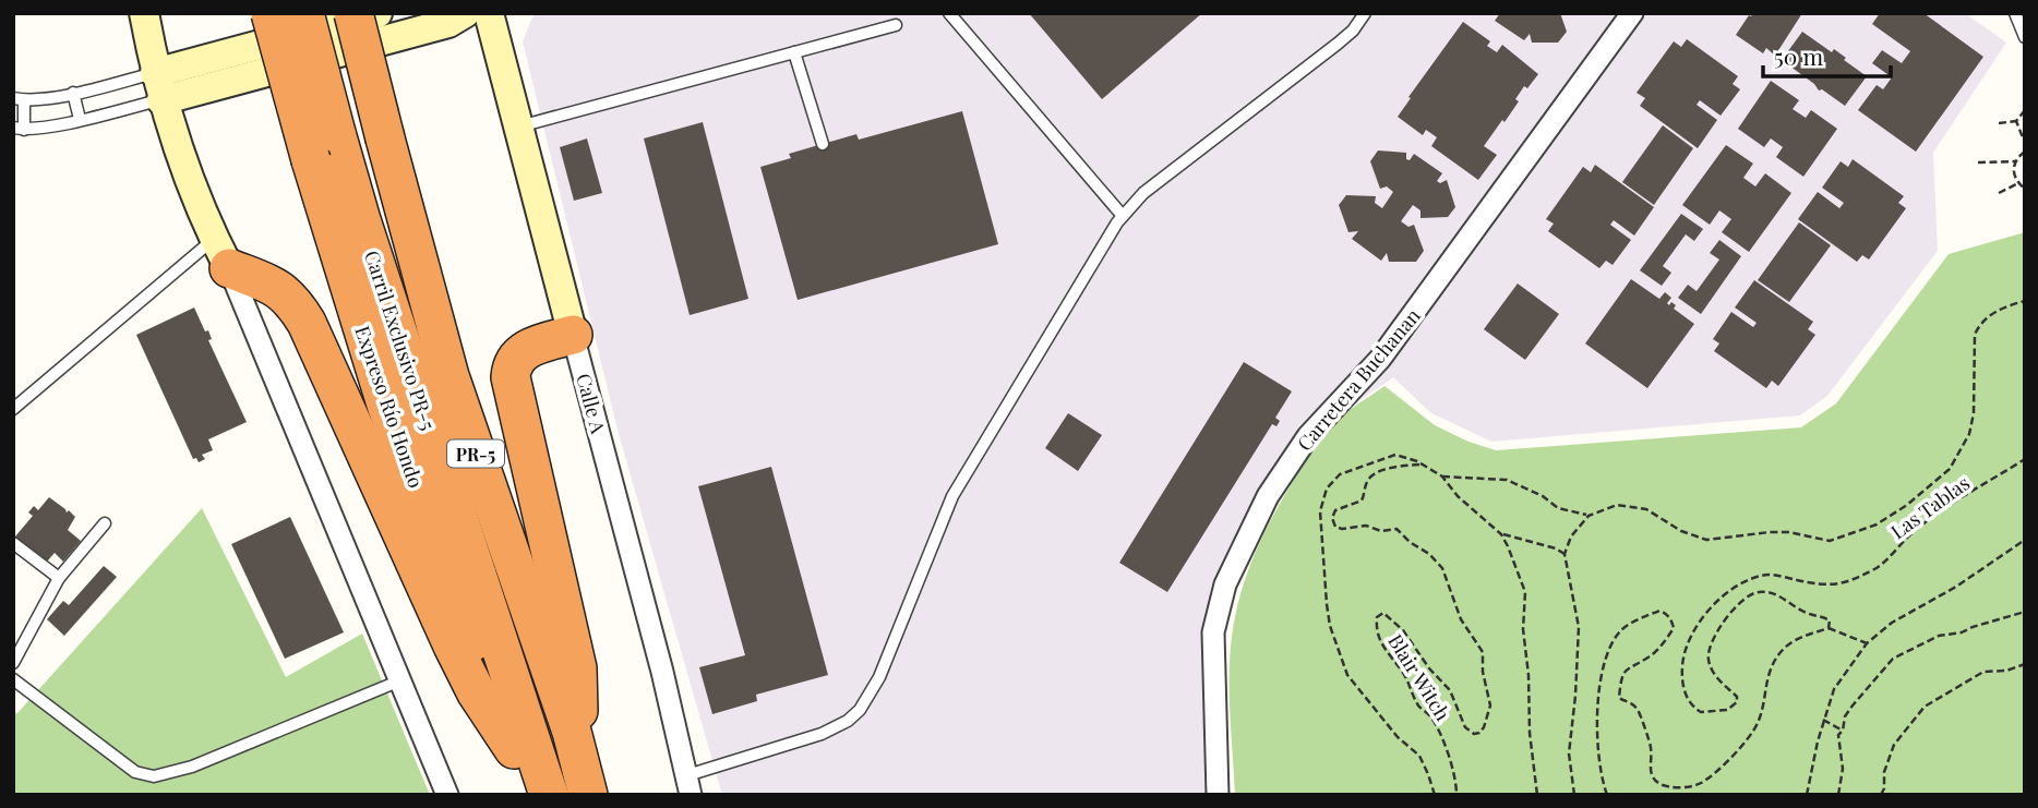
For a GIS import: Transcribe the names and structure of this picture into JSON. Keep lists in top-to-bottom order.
{
  "streets": {
    "highway": ["Carril Exclusivo PR-5", "Expreso Río Hondo", "PR-5"],
    "street": ["Carretera Buchanan", "Calle A"],
    "path": ["Las Tablas", "Blair Witch"]
  },
  "scale_bar": "50 m"
}
